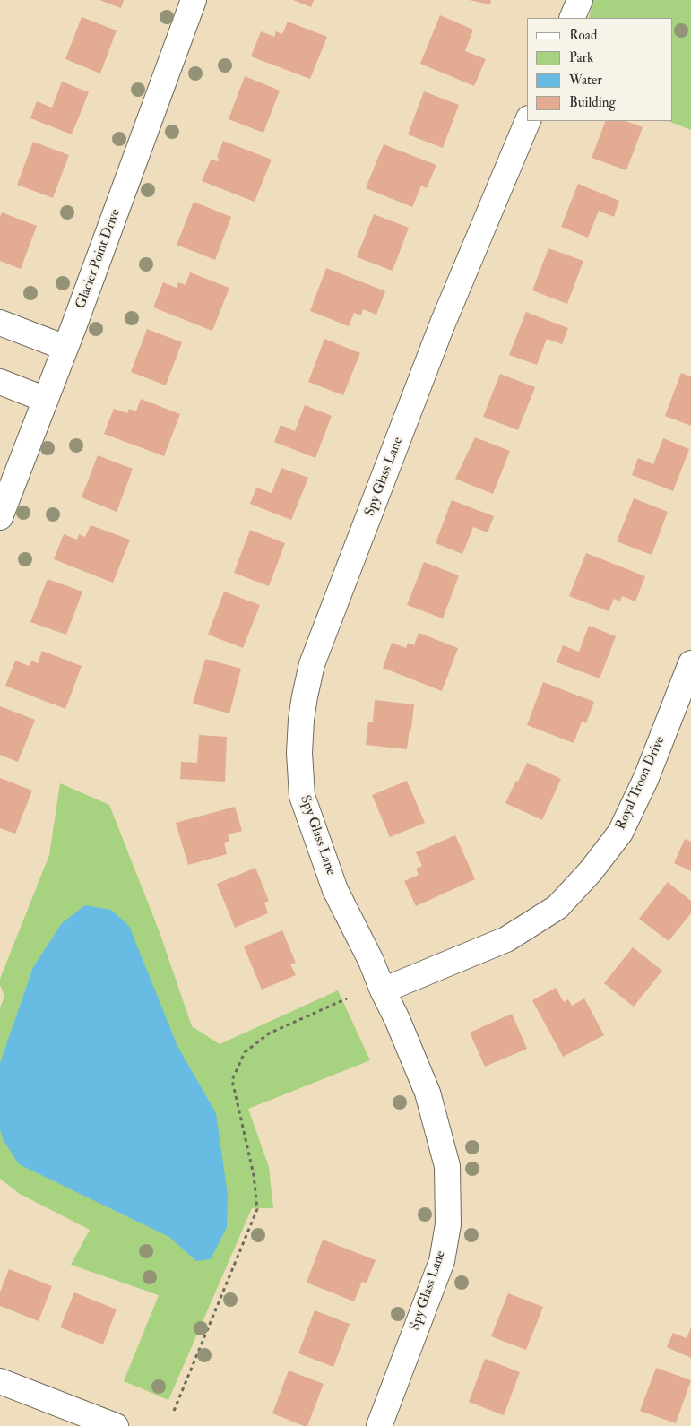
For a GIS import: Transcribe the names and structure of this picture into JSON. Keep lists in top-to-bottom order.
{
  "streets": {
    "street": ["Glacier Point Drive", "Spy Glass Lane", "Royal Troon Drive"]
  },
  "crossings": [
    ["Spy Glass Lane", "Royal Troon Drive"]
  ],
  "legend": [
    "Road",
    "Park",
    "Water",
    "Building"
  ]
}
